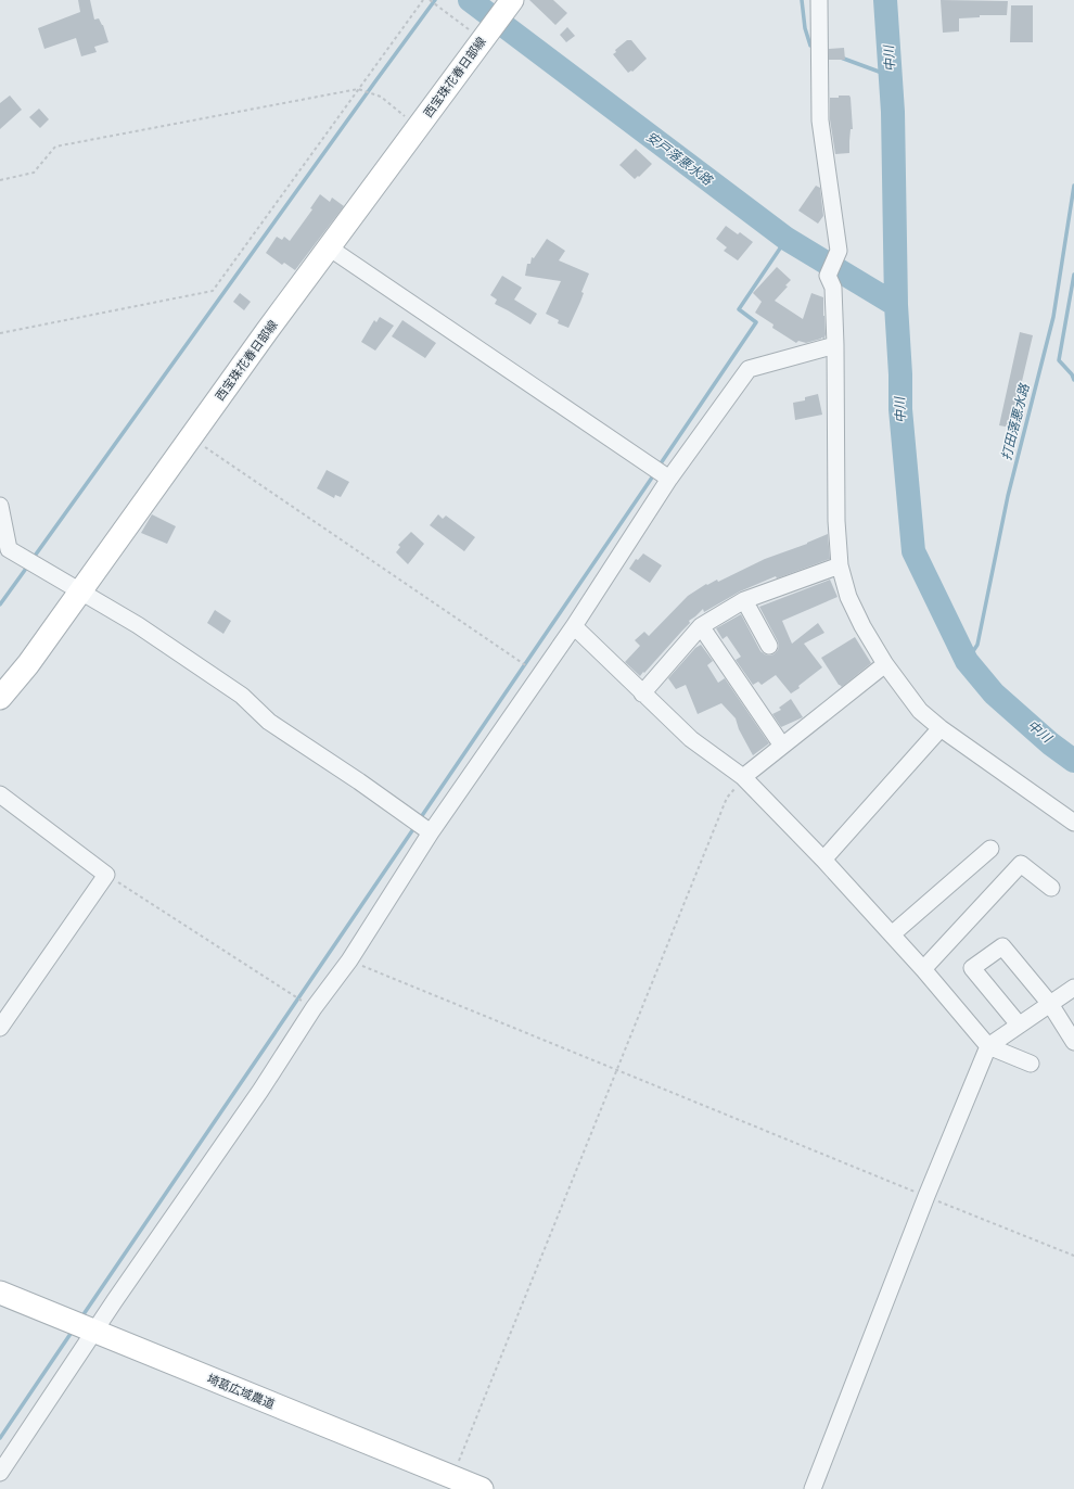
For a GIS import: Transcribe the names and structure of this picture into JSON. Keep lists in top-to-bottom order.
{
  "streets": {
    "main road": ["西宝珠花春日部線", "埼葛広域農道"]
  },
  "water": ["中川", "安戸落悪水路", "打田落悪水路"]
}
